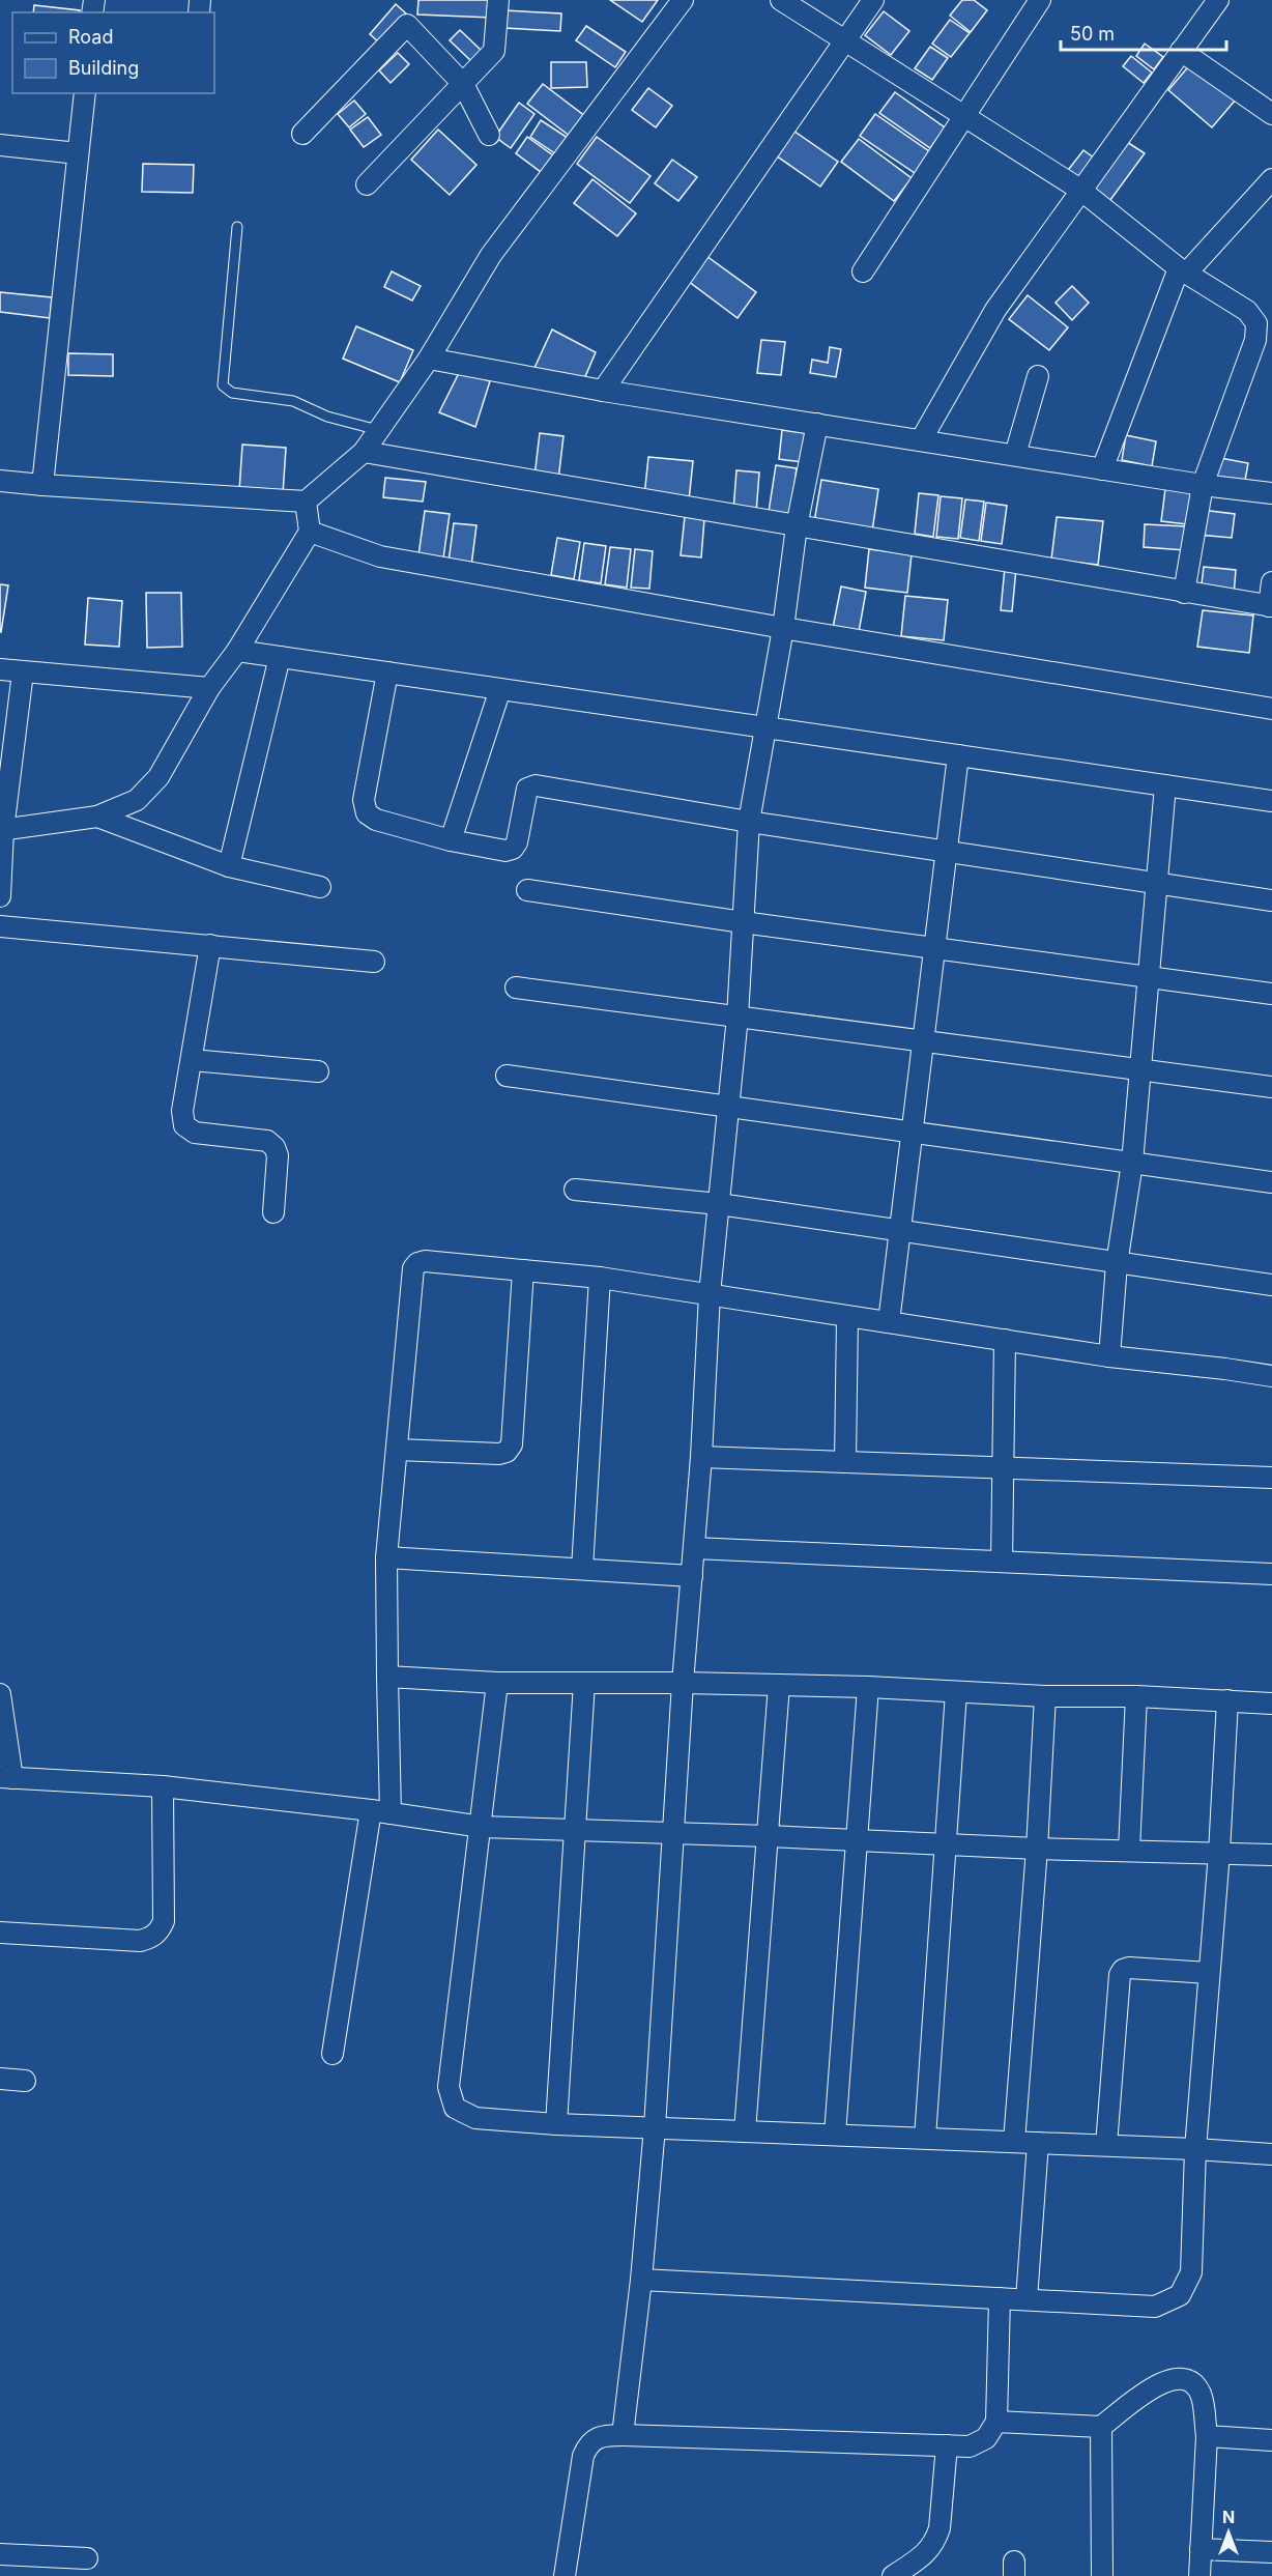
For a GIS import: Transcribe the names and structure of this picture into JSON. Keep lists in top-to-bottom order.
{
  "legend": ["Road", "Building"],
  "scale_bar": "50 m",
  "north": "top"
}
